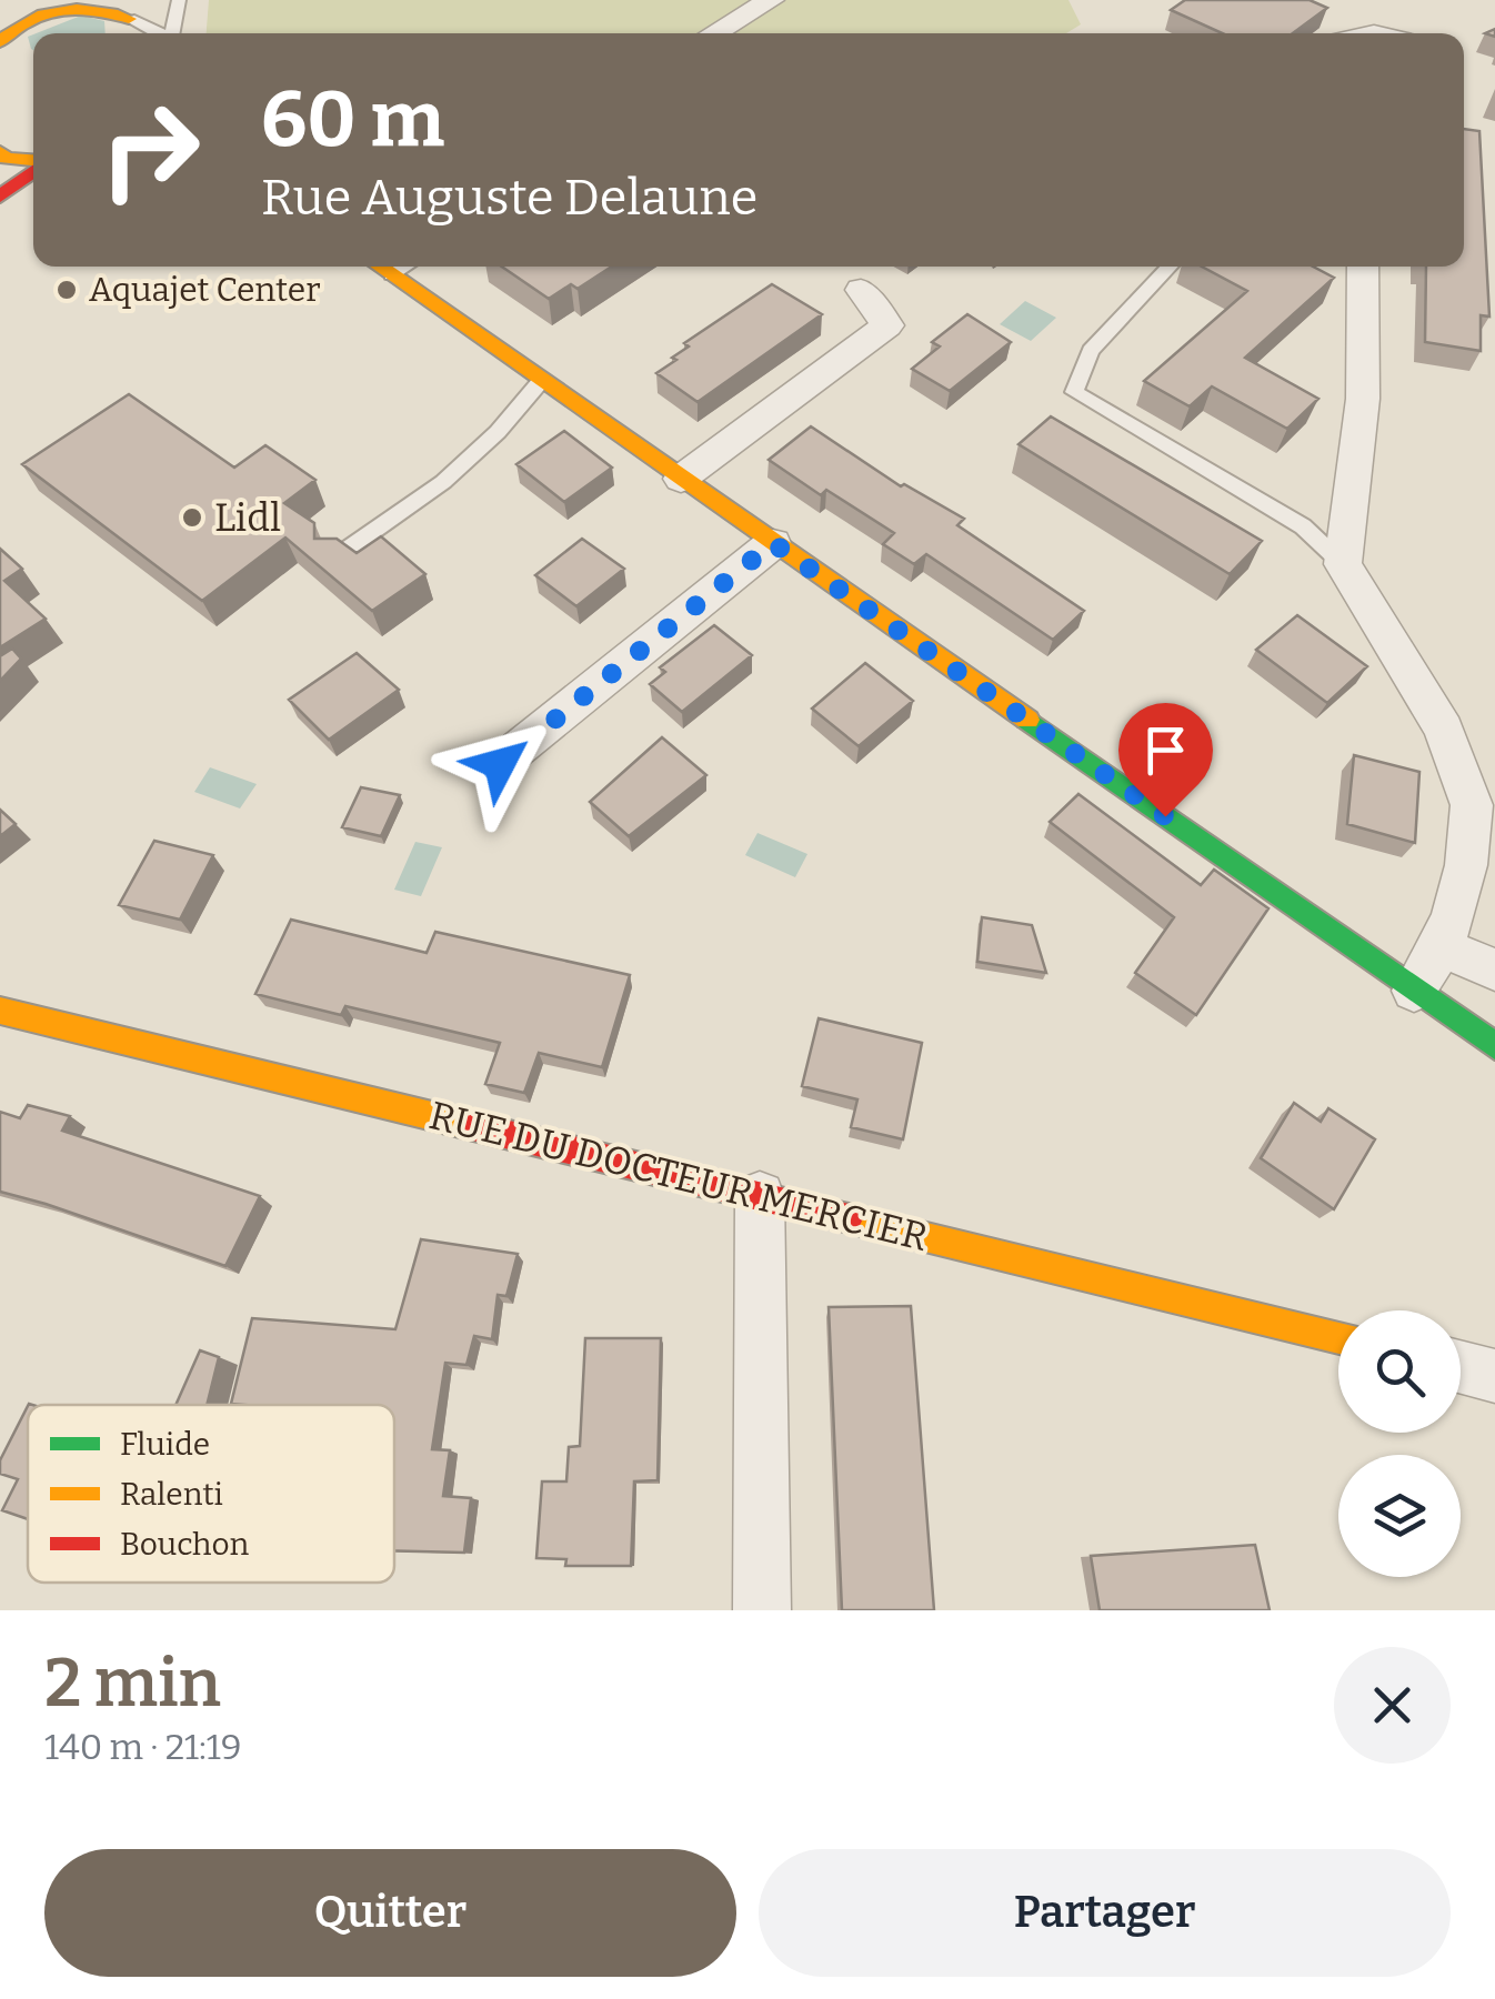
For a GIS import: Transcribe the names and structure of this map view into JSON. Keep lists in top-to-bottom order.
{
  "streets": {
    "street": ["RUE DU DOCTEUR MERCIER"]
  },
  "places": ["Aquajet Center", "Lidl"],
  "legend": ["Fluide", "Ralenti", "Bouchon"],
  "page": {
    "turn": ["60 m", "Rue Auguste Delaune"],
    "heading": ["2 min", "140 m · 21:19"],
    "buttons": ["Quitter", "Partager"]
  }
}
